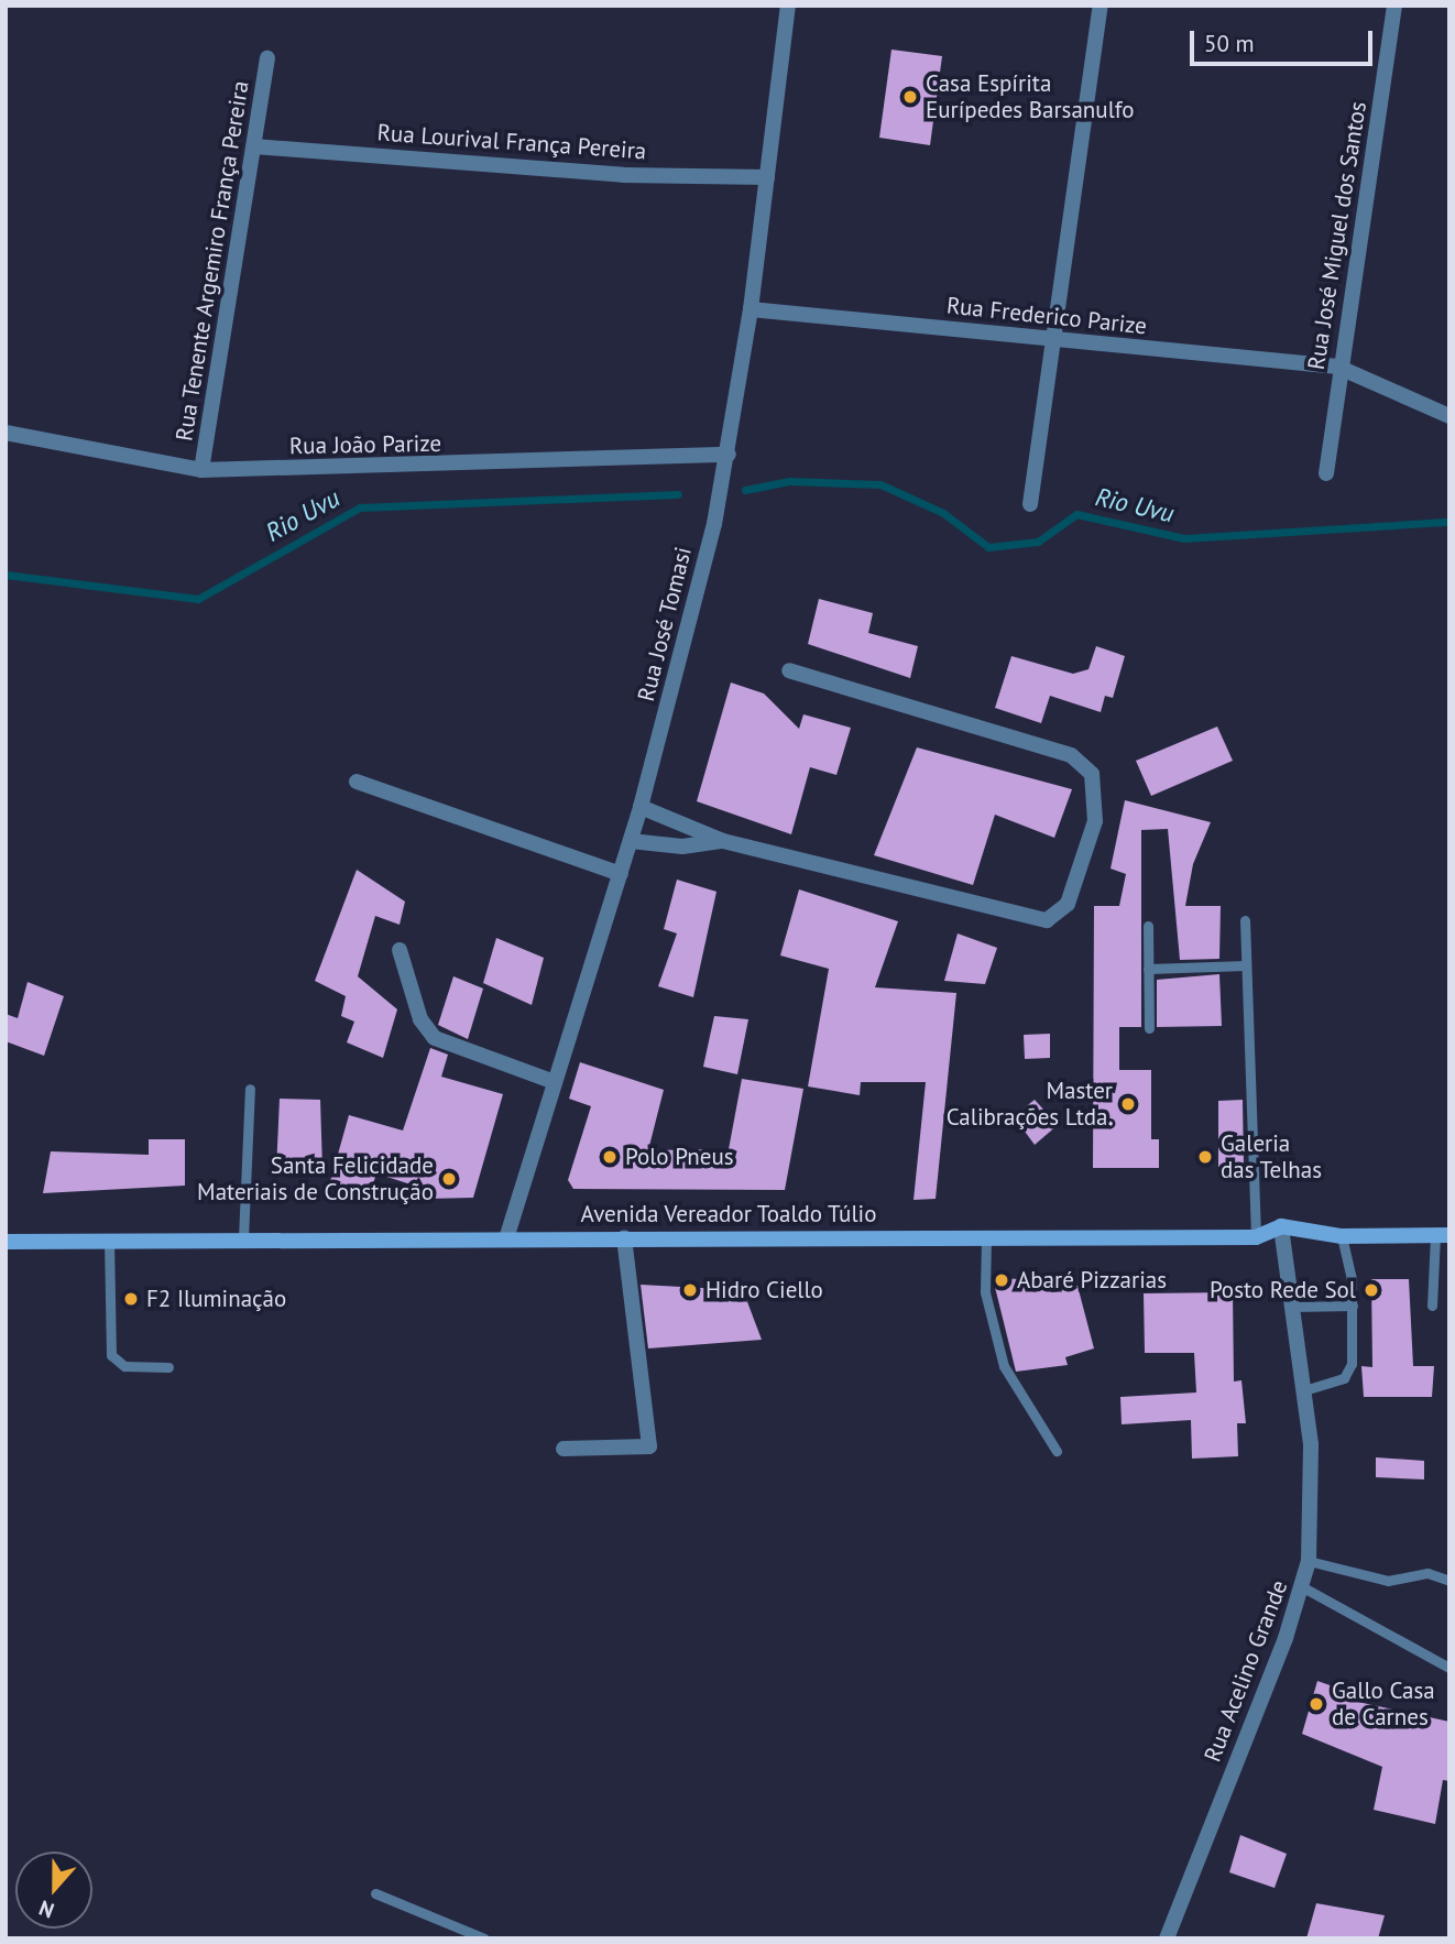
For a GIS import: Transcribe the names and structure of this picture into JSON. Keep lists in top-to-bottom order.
{
  "streets": {
    "main road": ["Avenida Vereador Toaldo Túlio"],
    "street": [
      "Rua Lourival França Pereira",
      "Rua José Miguel dos Santos",
      "Rua Tenente Argemiro França Pereira",
      "Rua Frederico Parize",
      "Rua João Parize",
      "Rua José Tomasi",
      "Rua Acelino Grande"
    ]
  },
  "crossings": [
    ["Rua Lourival França Pereira", "Rua Tenente Argemiro França Pereira"],
    ["Rua Lourival França Pereira", "Rua José Tomasi"],
    ["Rua José Miguel dos Santos", "Rua Frederico Parize"],
    ["Rua Tenente Argemiro França Pereira", "Rua João Parize"],
    ["Rua Frederico Parize", "Rua José Tomasi"],
    ["Rua João Parize", "Rua José Tomasi"],
    ["Rua José Tomasi", "Avenida Vereador Toaldo Túlio"],
    ["Avenida Vereador Toaldo Túlio", "Rua Acelino Grande"]
  ],
  "water": ["Rio Uvu"],
  "places": [
    "Casa Espírita Eurípedes Barsanulfo",
    "Master Calibrações Ltda.",
    "Polo Pneus",
    "Galeria das Telhas",
    "Santa Felicidade Materiais de Construção",
    "Abaré Pizzarias",
    "Hidro Ciello",
    "Posto Rede Sol",
    "F2 Iluminação",
    "Gallo Casa de Carnes"
  ],
  "scale_bar": "50 m",
  "north": "bottom"
}
